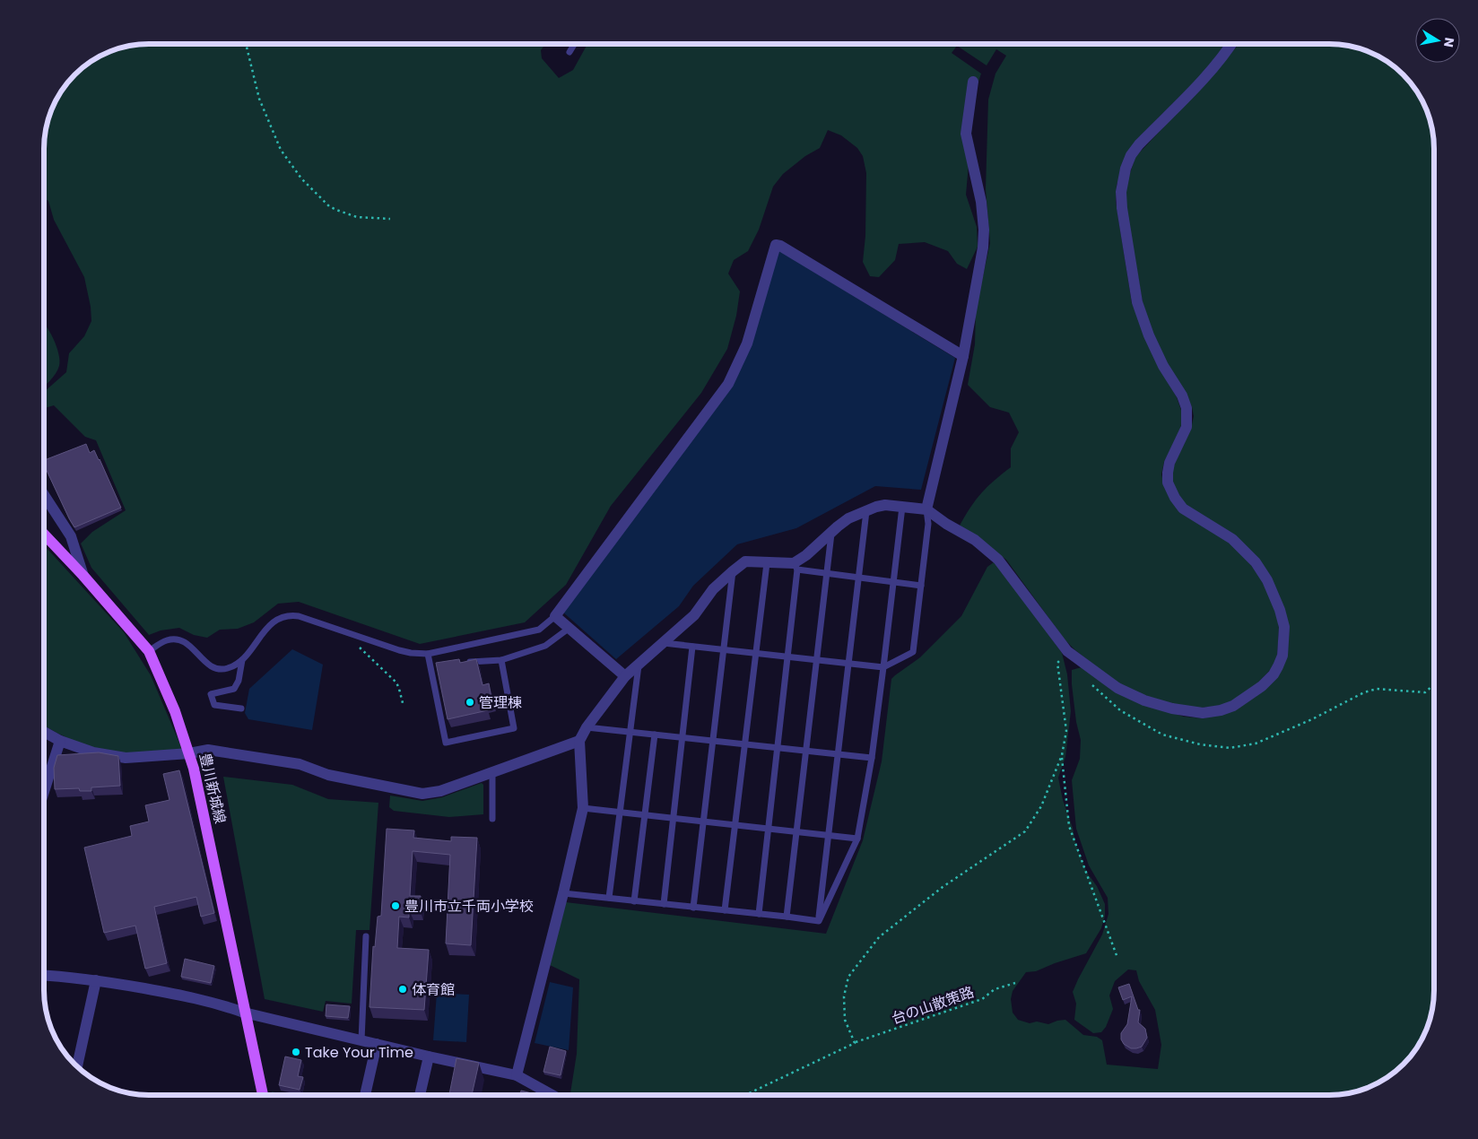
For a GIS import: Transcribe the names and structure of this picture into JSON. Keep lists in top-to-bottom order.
{
  "streets": {
    "main road": ["豊川新城線"],
    "path": ["台の山散策路"]
  },
  "places": [
    "管理棟",
    "豊川市立千両小学校",
    "体育館",
    "Take Your Time"
  ],
  "north": "right"
}
